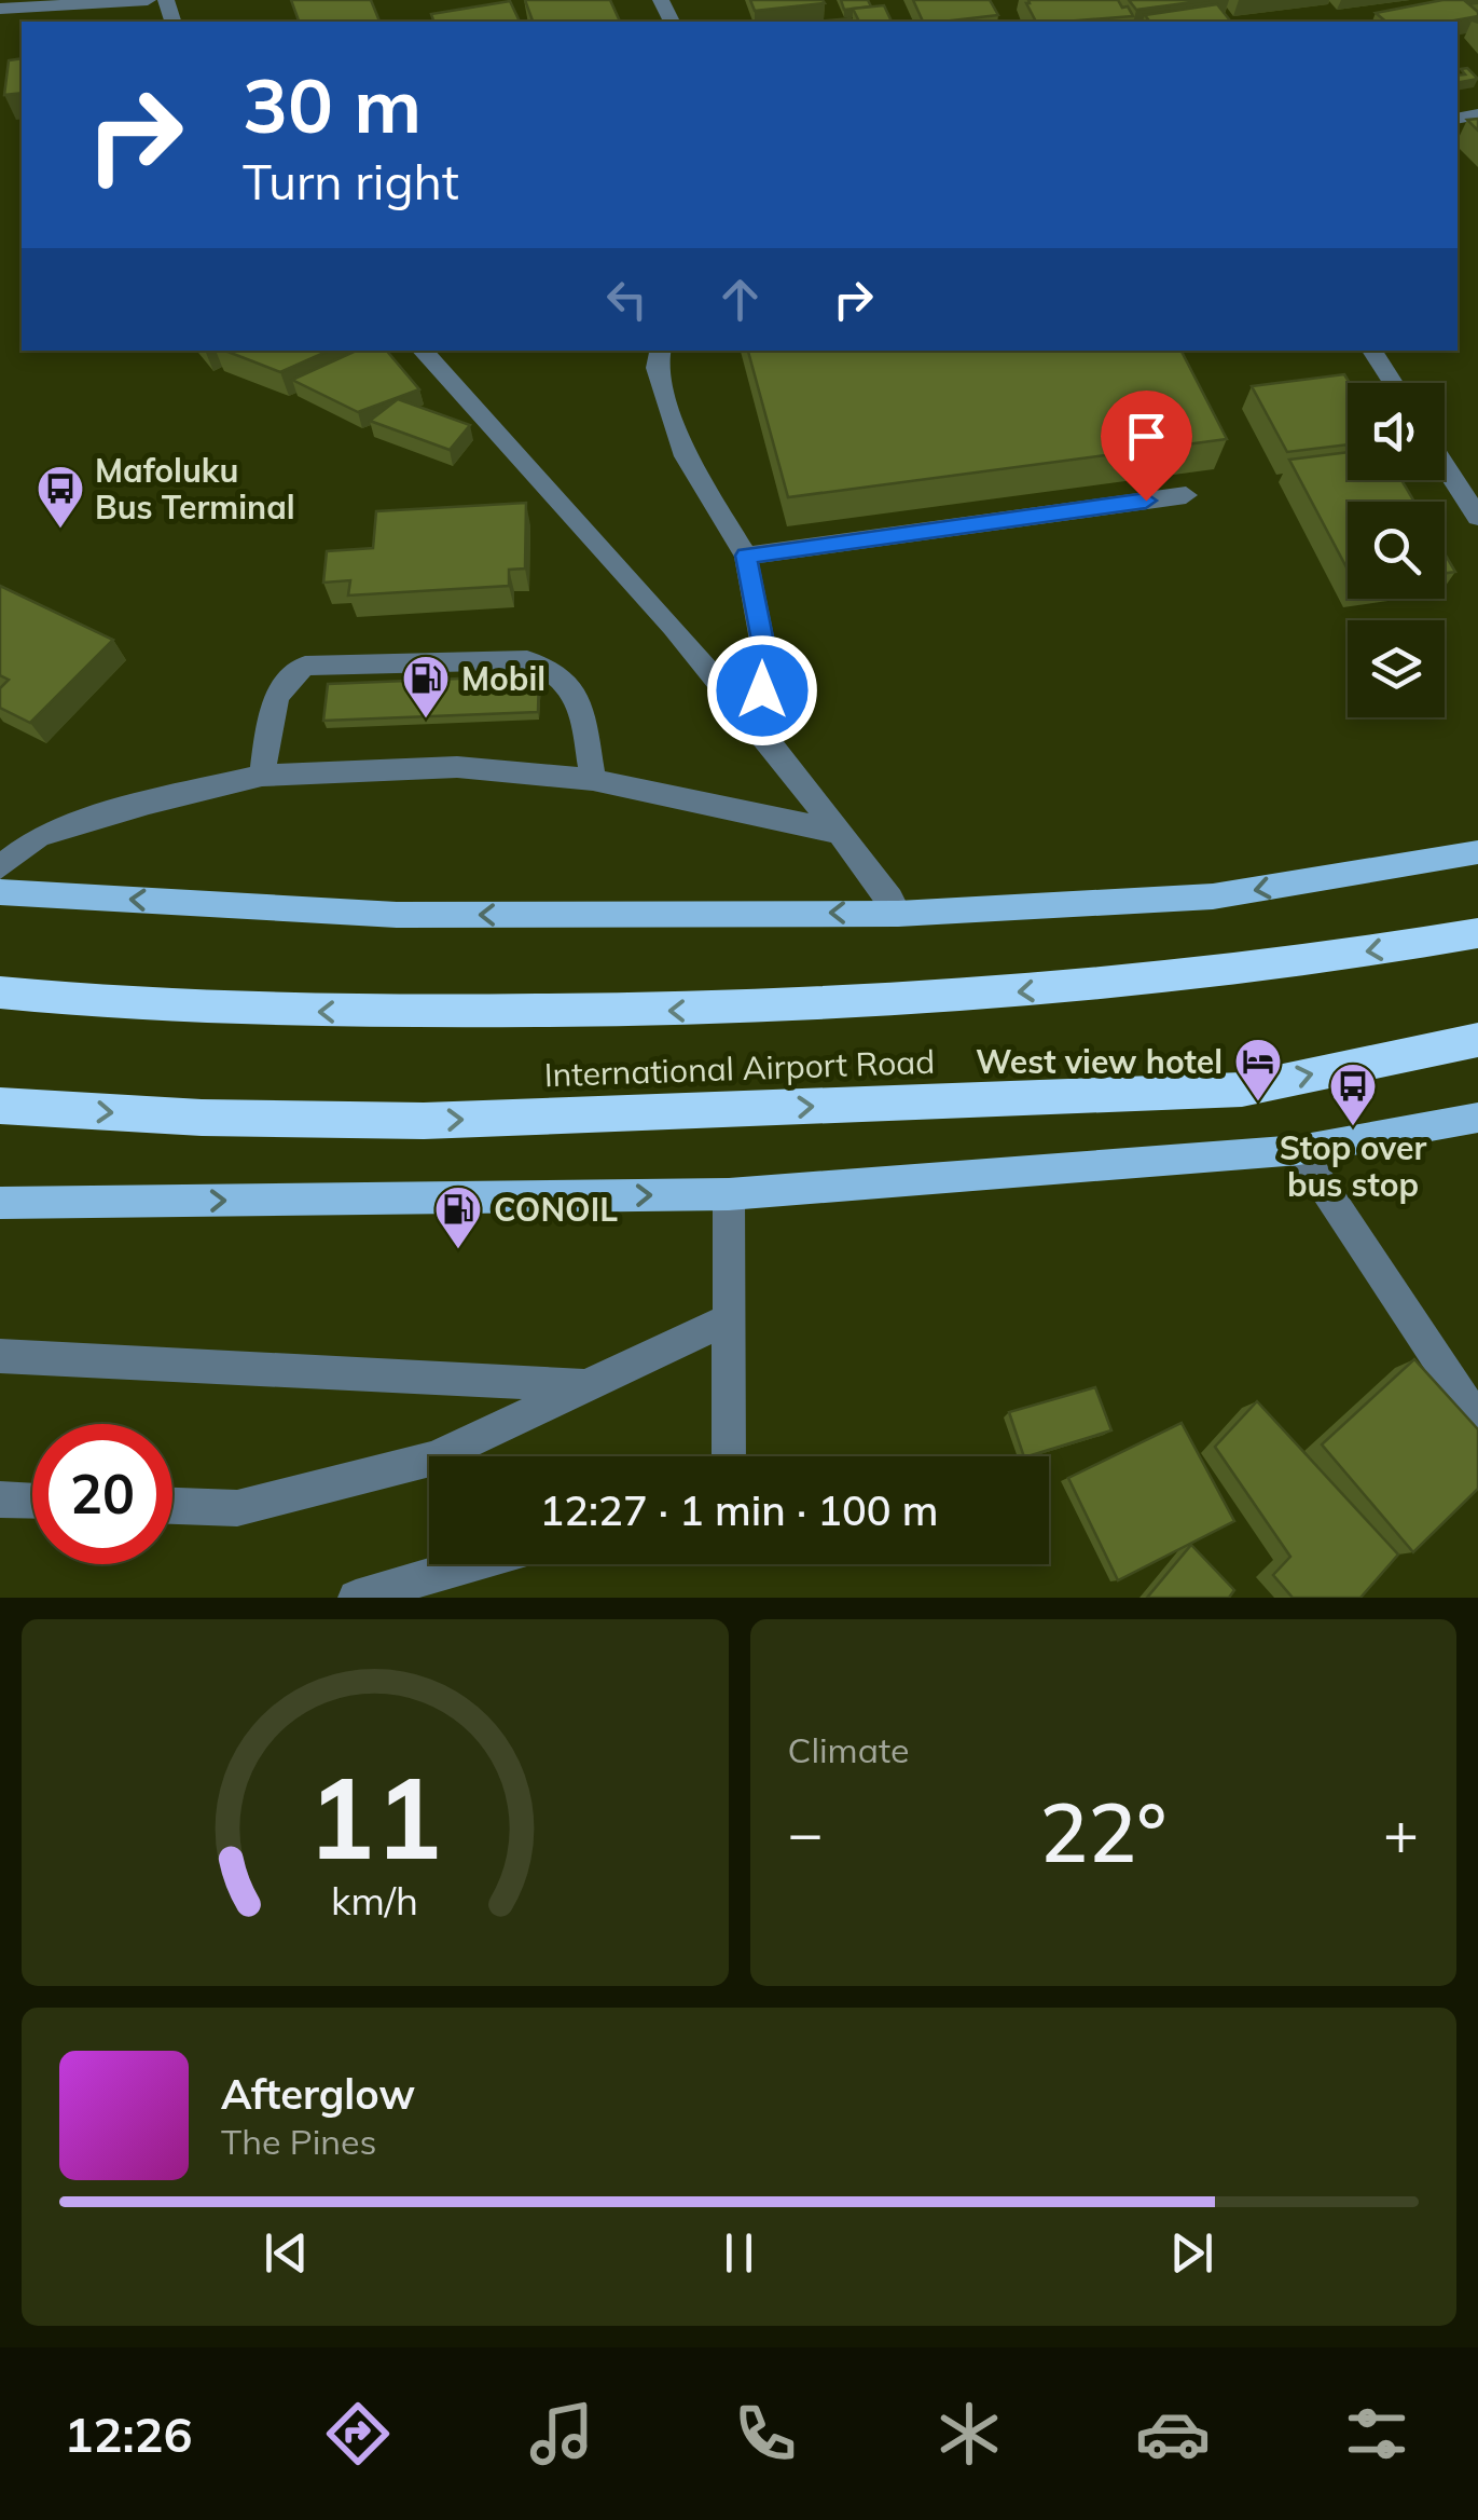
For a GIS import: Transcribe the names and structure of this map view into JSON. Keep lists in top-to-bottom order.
{
  "streets": {
    "highway": ["International Airport Road"]
  },
  "places": {
    "bus stop": ["Mafoluku Bus Terminal", "Stop over bus stop"],
    "fuel station": ["Mobil", "CONOIL"],
    "hotel": ["West view hotel"]
  },
  "page": {
    "turn": ["30 m", "Turn right"],
    "limit": "20",
    "trip": "12:27 · 1 min · 100 m",
    "tile": "Climate",
    "heat": ["−", "22°", "+"],
    "song": ["Afterglow", "The Pines"],
    "tabs": "12:26",
    "gauge": ["11", "km/h"]
  }
}
